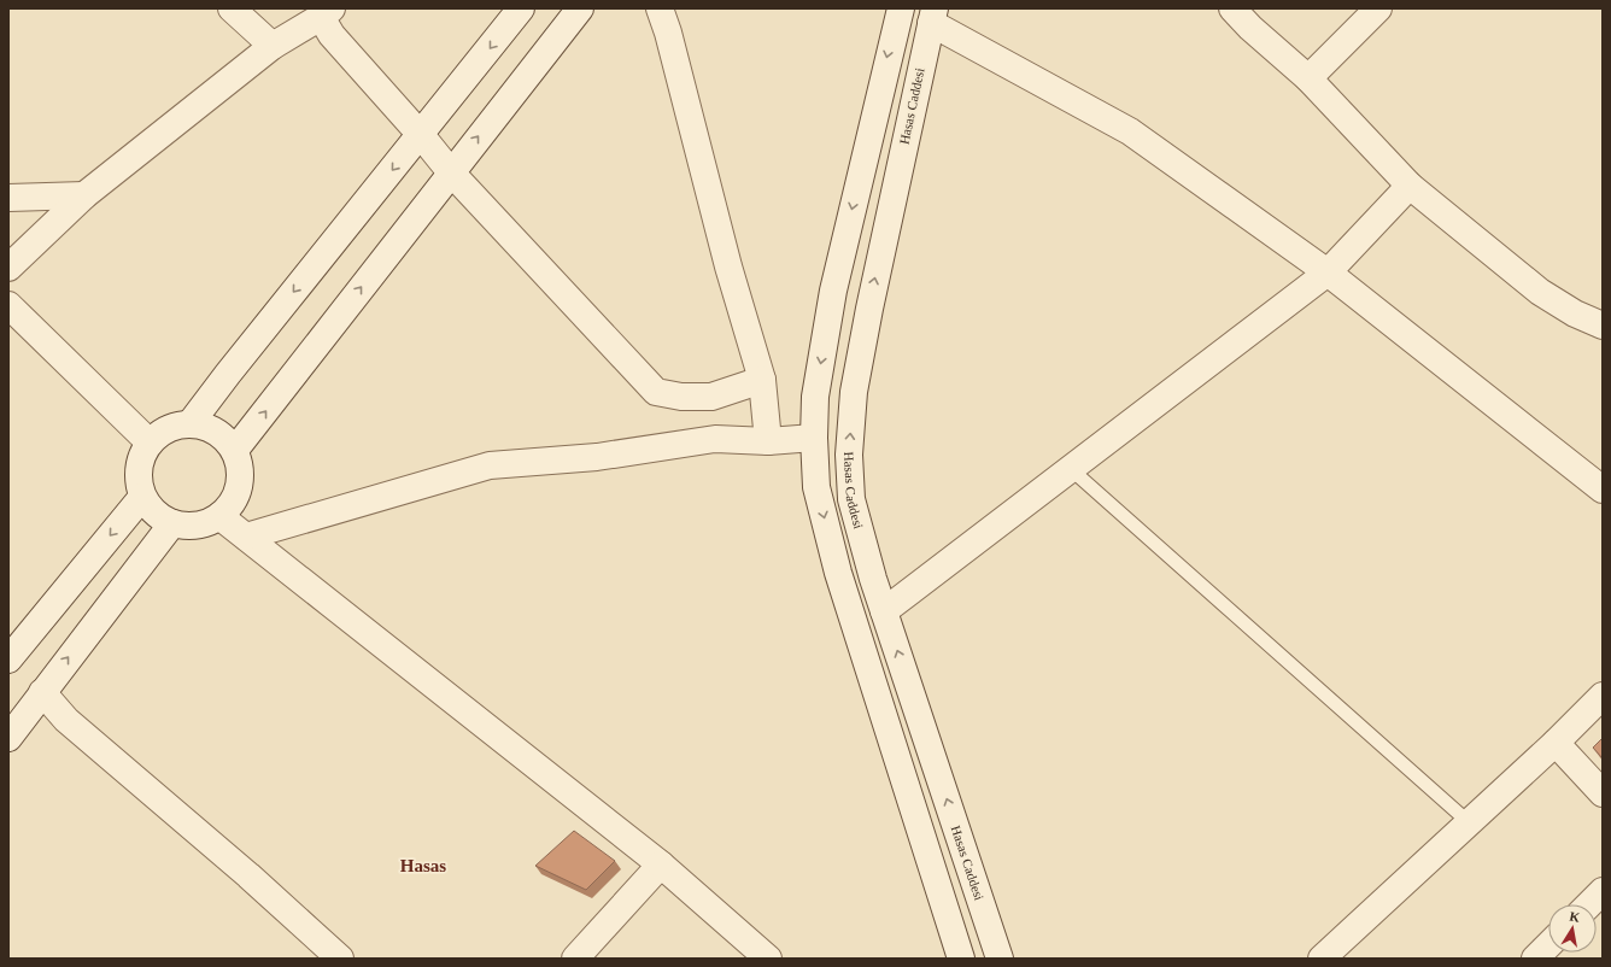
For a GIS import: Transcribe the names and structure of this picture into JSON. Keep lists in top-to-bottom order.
{
  "streets": {
    "street": ["Hasas Caddesi"]
  },
  "districts": ["Hasas"],
  "north": "top"
}
